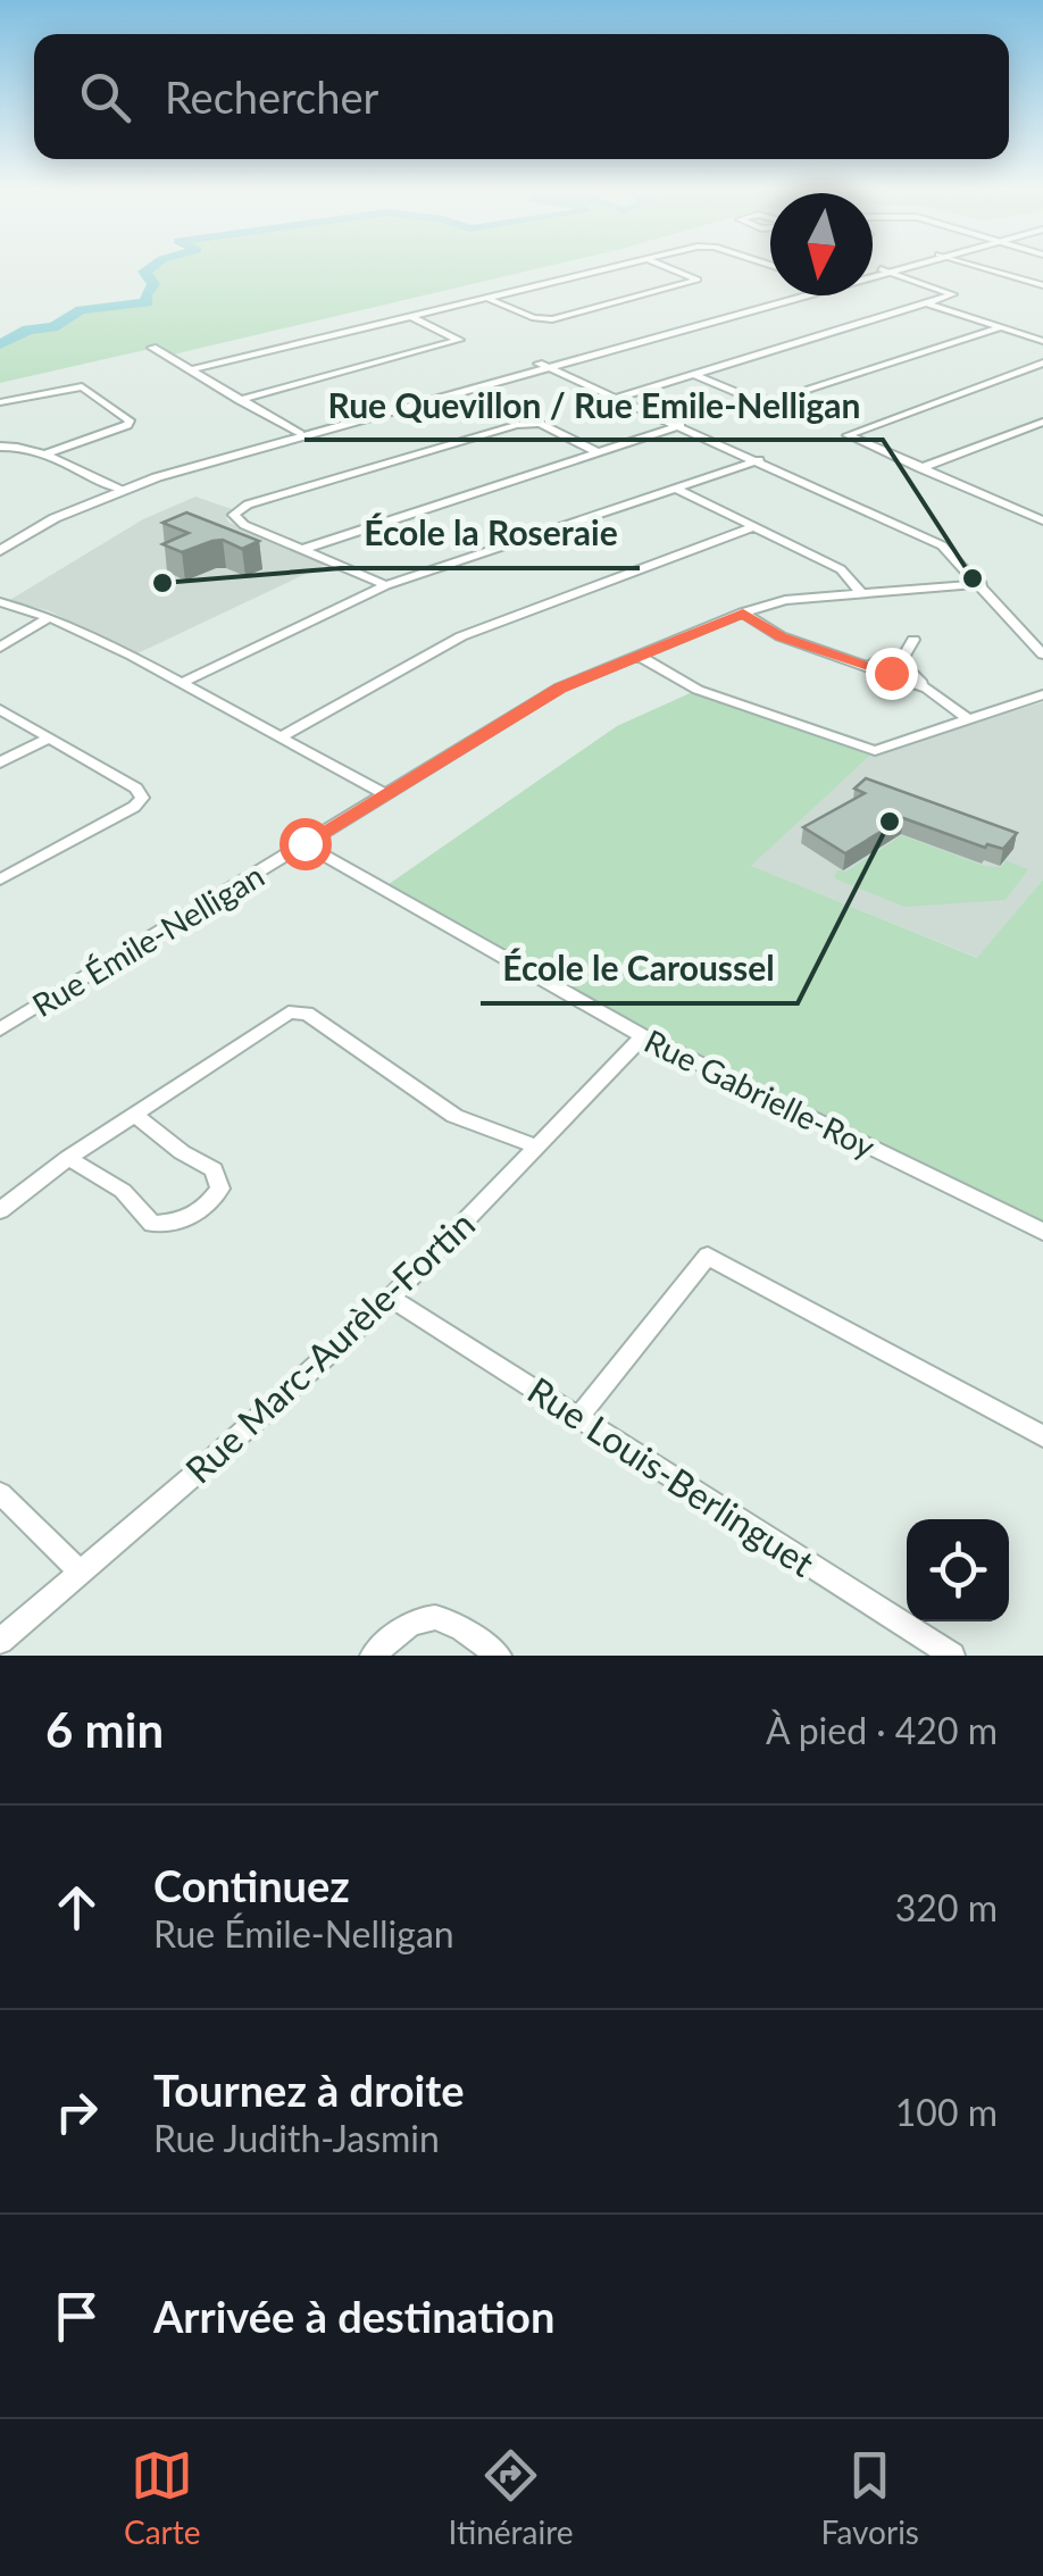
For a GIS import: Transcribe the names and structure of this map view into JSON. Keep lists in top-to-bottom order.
{
  "streets": {
    "street": [
      "Rue Émile-Nelligan",
      "Rue Gabrielle-Roy",
      "Rue Marc-Aurèle-Fortin",
      "Rue Louis-Berlinguet"
    ]
  },
  "crossings": [
    ["Rue Émile-Nelligan", "Rue Gabrielle-Roy"],
    ["Rue Gabrielle-Roy", "Rue Marc-Aurèle-Fortin"],
    ["Rue Marc-Aurèle-Fortin", "Rue Louis-Berlinguet"]
  ],
  "places": ["Rue Quevillon / Rue Emile-Nelligan", "École la Roseraie", "École le Caroussel"],
  "north": "bottom",
  "page": {
    "search": "Rechercher",
    "heading": ["6 min", "À pied · 420 m"],
    "list": [
      ["Continuez", "Rue Émile-Nelligan", "320 m"],
      ["Tournez à droite", "Rue Judith-Jasmin", "100 m"],
      "Arrivée à destination"
    ],
    "nav": ["Carte", "Itinéraire", "Favoris"]
  }
}
